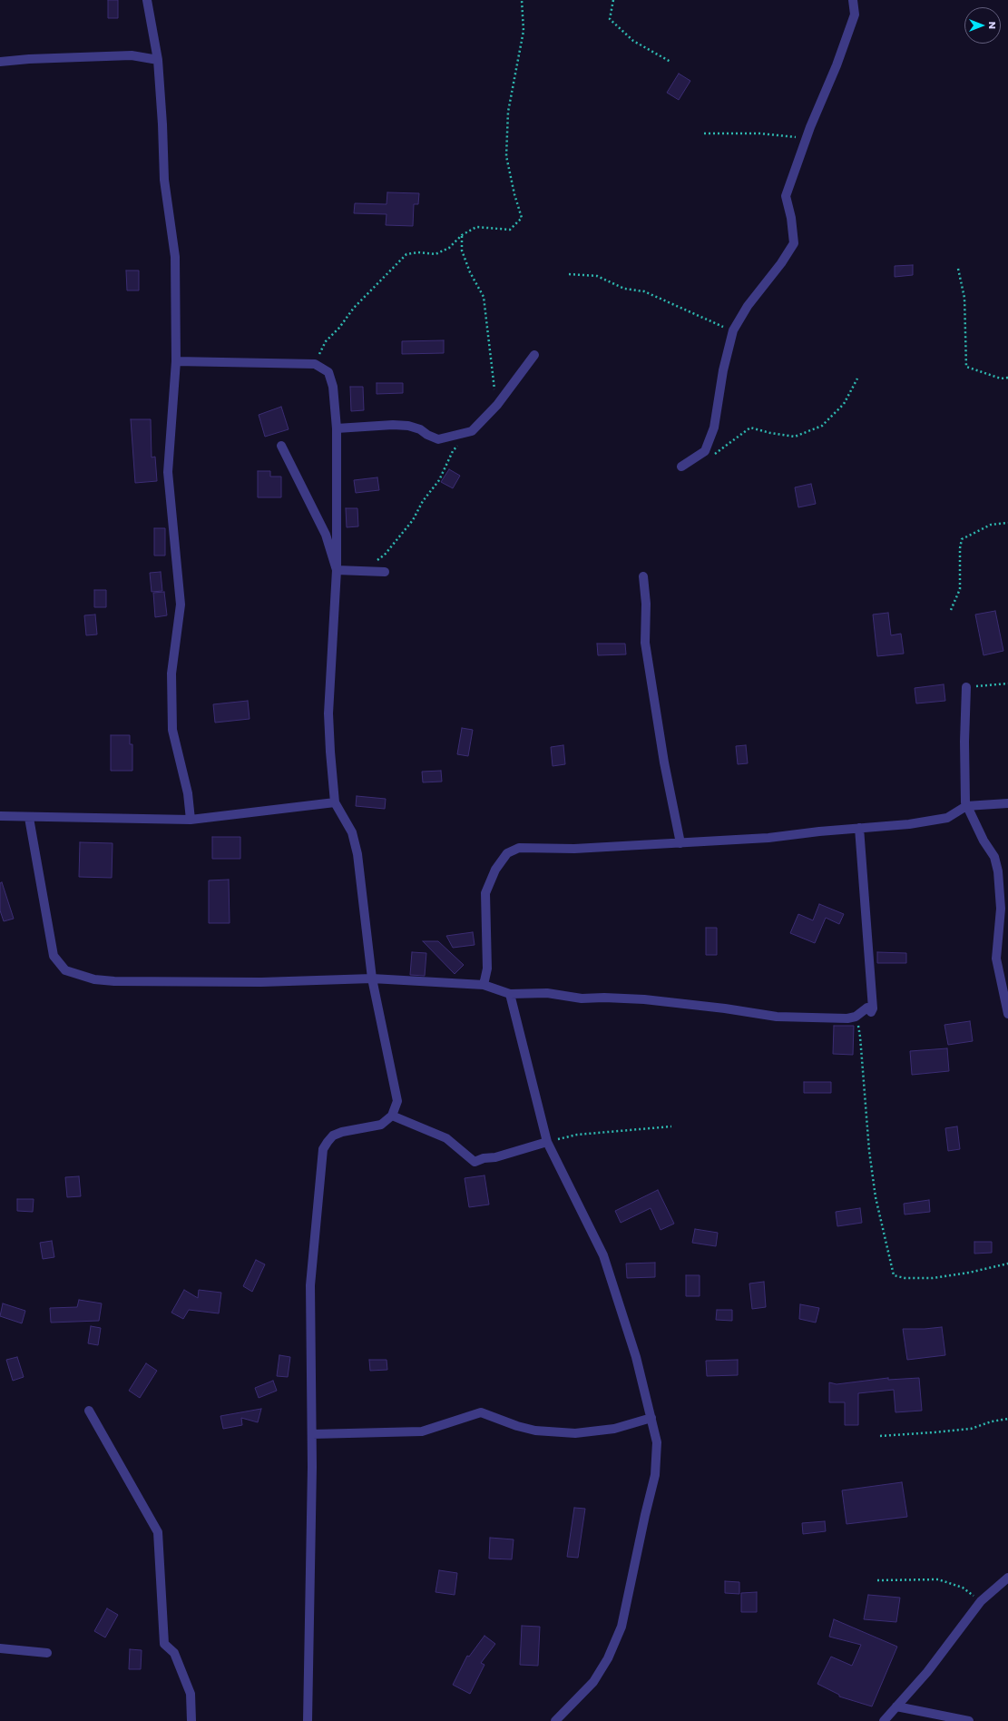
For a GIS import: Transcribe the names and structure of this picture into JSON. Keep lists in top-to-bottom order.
{
  "north": "right"
}
